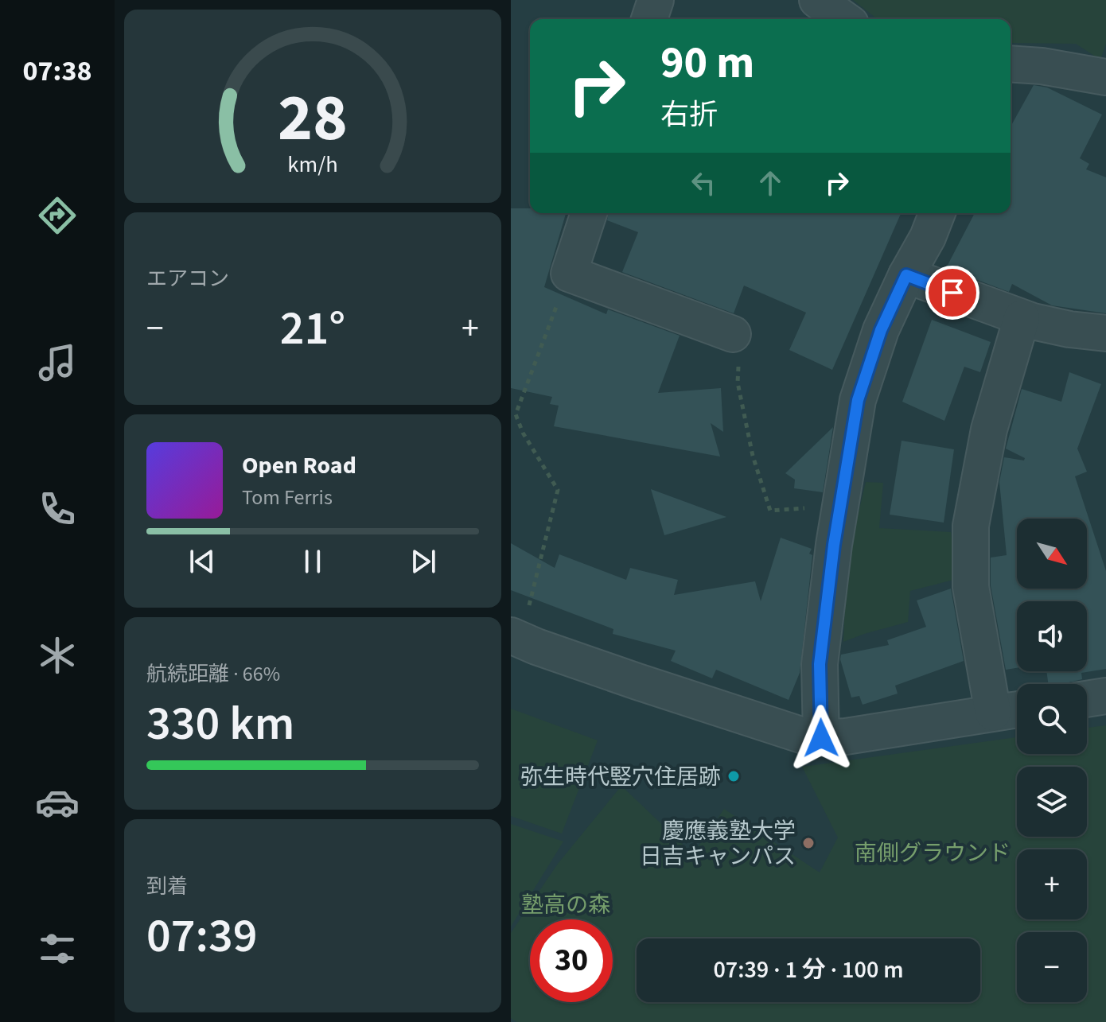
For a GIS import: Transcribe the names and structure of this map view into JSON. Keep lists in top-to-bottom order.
{
  "parks": ["南側グラウンド", "塾高の森"],
  "places": ["弥生時代竪穴住居跡", "慶應義塾大学 日吉キャンパス"],
  "north": "bottom right",
  "page": {
    "tabs": "07:38",
    "turn": ["90 m", "右折"],
    "tile": [
      "エアコン",
      ["航続距離 · 66%", "330 km"],
      ["到着", "07:39"]
    ],
    "heat": ["−", "21°", "+"],
    "song": ["Open Road", "Tom Ferris"],
    "map_buttons": ["+", "−"],
    "limit": "30",
    "trip": "07:39 · 1 分 · 100 m",
    "gauge": ["28", "km/h"]
  }
}
